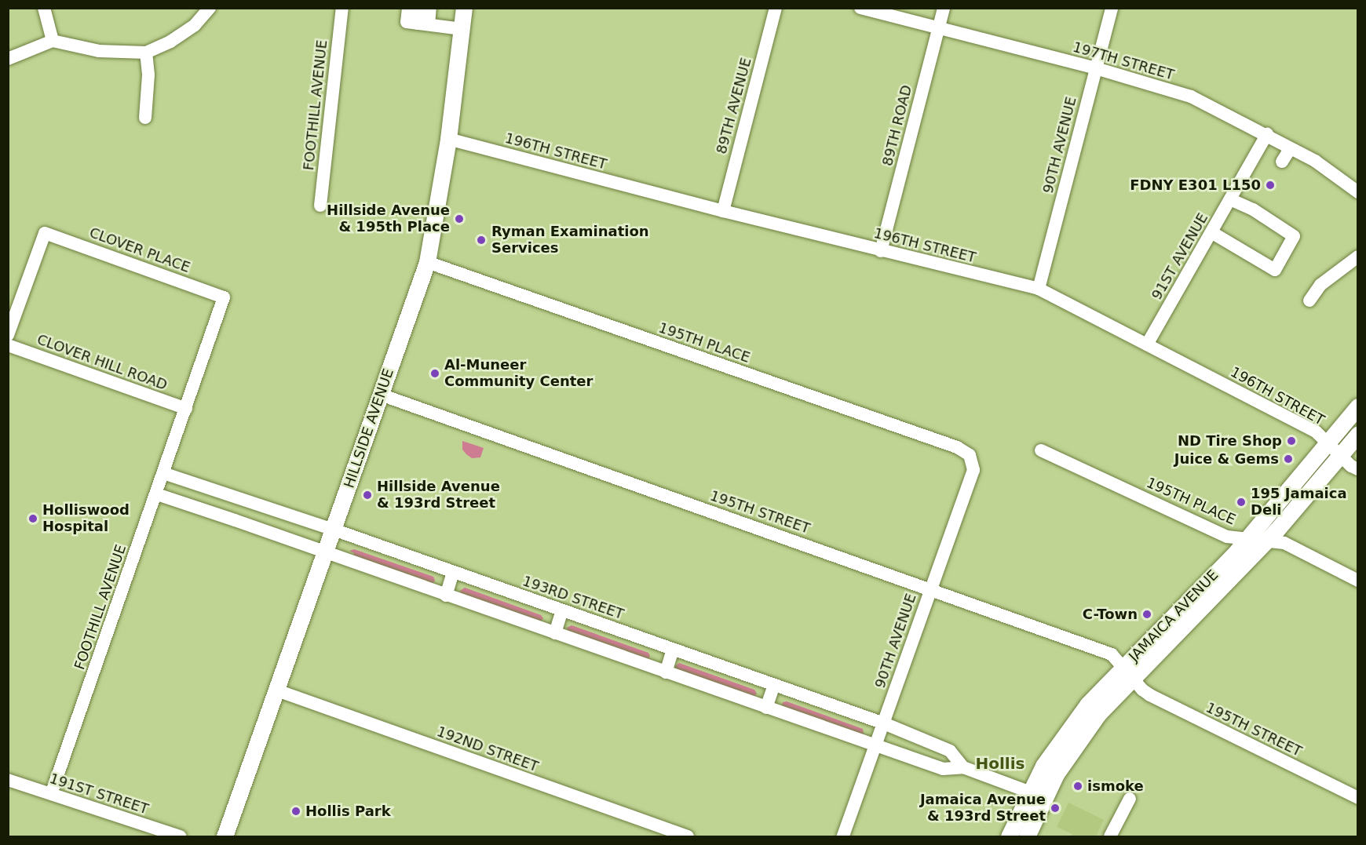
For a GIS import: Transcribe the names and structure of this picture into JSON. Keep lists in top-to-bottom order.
{
  "streets": {
    "main road": ["HILLSIDE AVENUE", "JAMAICA AVENUE"],
    "street": [
      "197TH STREET",
      "FOOTHILL AVENUE",
      "89TH AVENUE",
      "89TH ROAD",
      "90TH AVENUE",
      "196TH STREET",
      "CLOVER PLACE",
      "91ST AVENUE",
      "195TH PLACE",
      "CLOVER HILL ROAD",
      "195TH STREET",
      "193RD STREET",
      "192ND STREET",
      "191ST STREET"
    ]
  },
  "crossings": [
    ["197TH STREET", "89TH ROAD"],
    ["197TH STREET", "90TH AVENUE"],
    ["197TH STREET", "91ST AVENUE"],
    ["FOOTHILL AVENUE", "CLOVER PLACE"],
    ["FOOTHILL AVENUE", "CLOVER HILL ROAD"],
    ["FOOTHILL AVENUE", "193RD STREET"],
    ["FOOTHILL AVENUE", "191ST STREET"],
    ["89TH AVENUE", "196TH STREET"],
    ["89TH ROAD", "196TH STREET"],
    ["90TH AVENUE", "196TH STREET"],
    ["90TH AVENUE", "195TH PLACE"],
    ["90TH AVENUE", "195TH STREET"],
    ["90TH AVENUE", "193RD STREET"],
    ["196TH STREET", "91ST AVENUE"],
    ["196TH STREET", "HILLSIDE AVENUE"],
    ["196TH STREET", "JAMAICA AVENUE"],
    ["195TH PLACE", "HILLSIDE AVENUE"],
    ["195TH PLACE", "JAMAICA AVENUE"],
    ["HILLSIDE AVENUE", "195TH STREET"],
    ["HILLSIDE AVENUE", "193RD STREET"],
    ["HILLSIDE AVENUE", "192ND STREET"],
    ["195TH STREET", "JAMAICA AVENUE"],
    ["193RD STREET", "JAMAICA AVENUE"]
  ],
  "districts": ["Hollis"],
  "places": [
    "FDNY E301 L150",
    "Hillside Avenue & 195th Place",
    "Ryman Examination Services",
    "Al-Muneer Community Center",
    "ND Tire Shop",
    "Juice & Gems",
    "Hillside Avenue & 193rd Street",
    "195 Jamaica Deli",
    "Holliswood Hospital",
    "C-Town",
    "ismoke",
    "Jamaica Avenue & 193rd Street",
    "Hollis Park"
  ]
}
